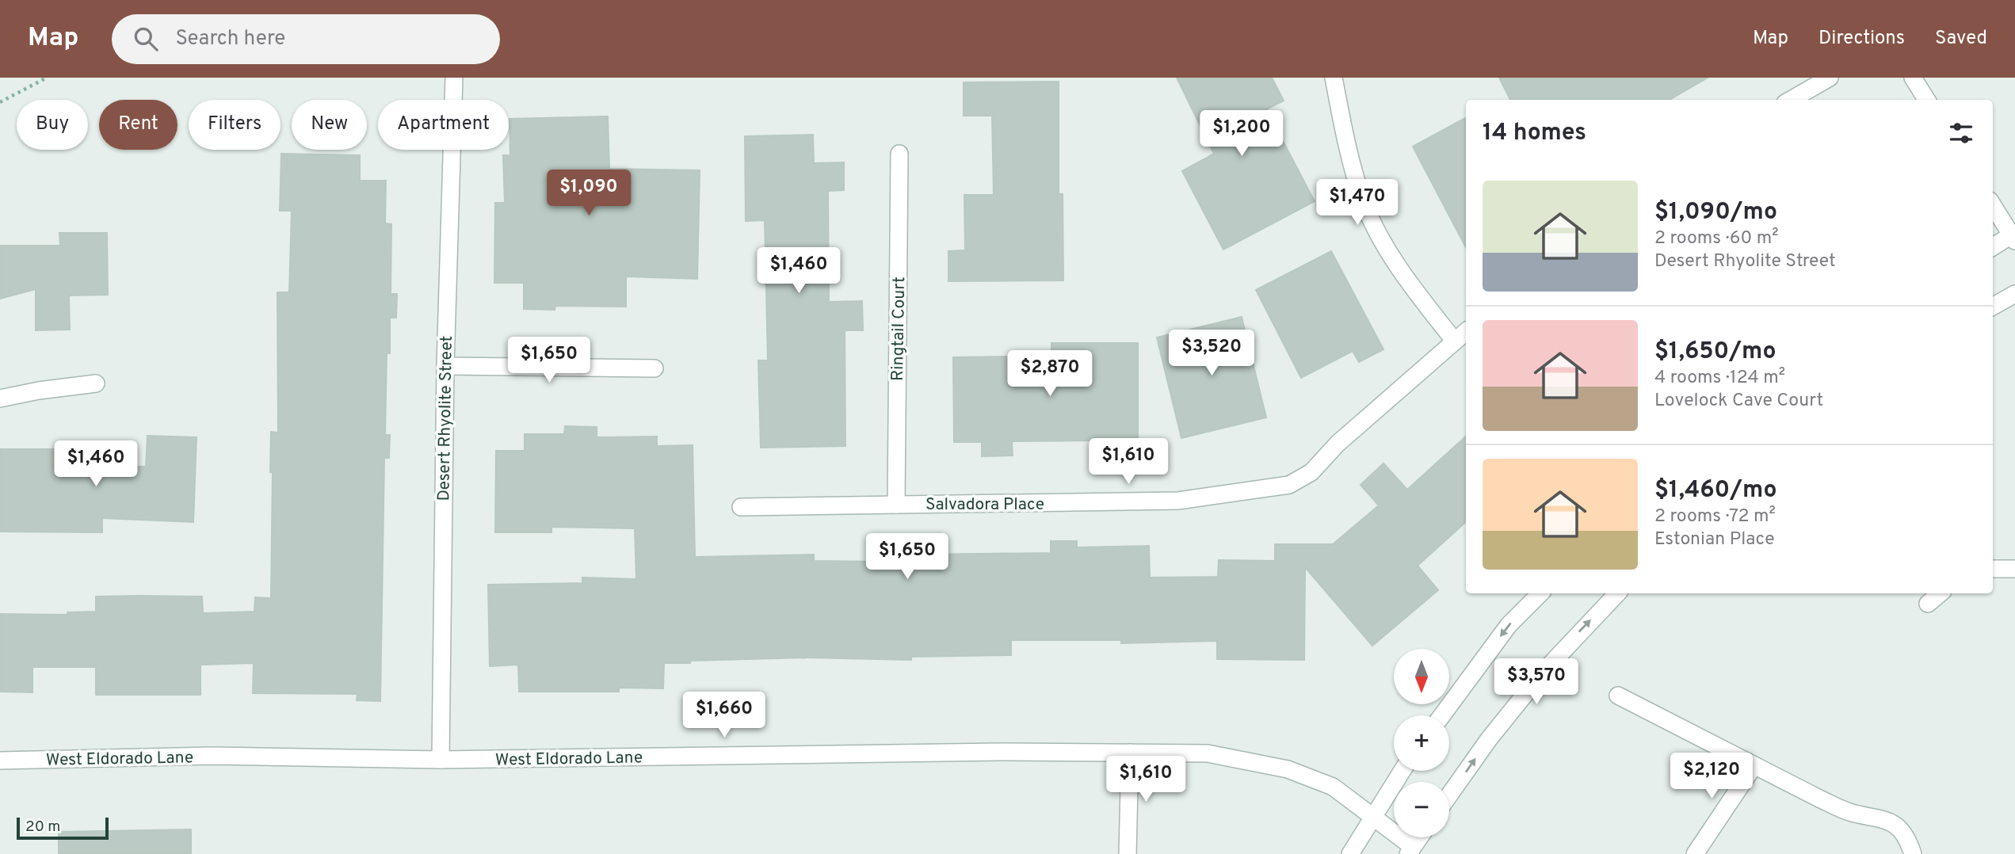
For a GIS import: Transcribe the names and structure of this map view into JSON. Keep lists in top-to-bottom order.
{
  "streets": {
    "street": [
      "Ringtail Court",
      "Desert Rhyolite Street",
      "Salvadora Place",
      "West Eldorado Lane"
    ]
  },
  "crossings": [
    ["Ringtail Court", "Salvadora Place"],
    ["Desert Rhyolite Street", "West Eldorado Lane"]
  ],
  "scale_bar": "20 m",
  "north": "bottom",
  "page": {
    "header": "Map",
    "search": "Search here",
    "nav": ["Map", "Directions", "Saved"],
    "chip": [
      "Buy",
      "Rent",
      "Filters",
      "New",
      "Apartment"
    ],
    "heading": "14 homes",
    "price": [
      "$1,200",
      "$1,090",
      "$1,470",
      "$1,460",
      "$3,520",
      "$1,650",
      "$2,870",
      "$1,610",
      "$1,460",
      "$1,650",
      "$3,570",
      "$1,660",
      "$2,120",
      "$1,610"
    ],
    "list": [
      {
        "name": "$1,090/mo",
        "note": "2 rooms · 60 m² · Desert Rhyolite Street"
      },
      {
        "name": "$1,650/mo",
        "note": "4 rooms · 124 m² · Lovelock Cave Court"
      },
      {
        "name": "$1,460/mo",
        "note": "2 rooms · 72 m² · Estonian Place"
      }
    ],
    "map_buttons": ["+", "−"],
    "scale": "20 m"
  }
}
